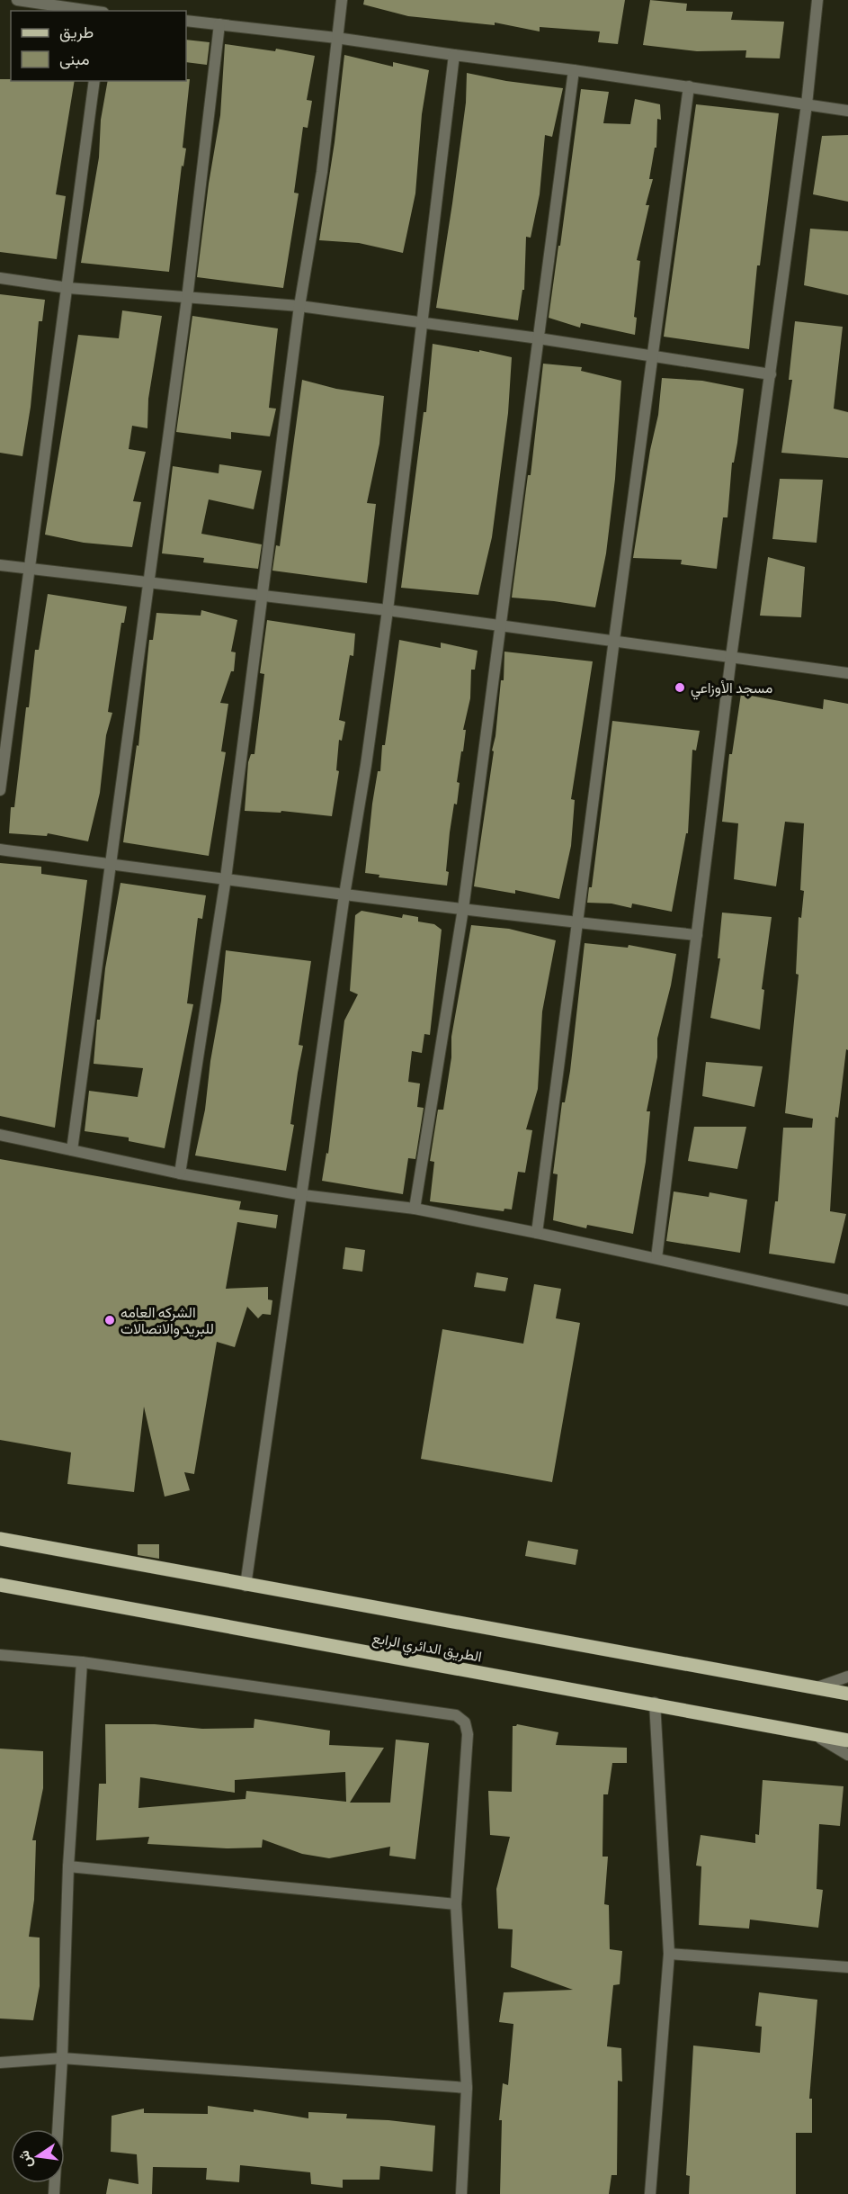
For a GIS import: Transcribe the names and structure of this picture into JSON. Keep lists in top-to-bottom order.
{
  "streets": {
    "main road": ["الطريق الدائري الرابع"]
  },
  "places": ["مسجد الأوزاعي", "الشركه العامه للبريد والاتصالات"],
  "legend": ["طريق", "مبنى"],
  "north": "left"
}
